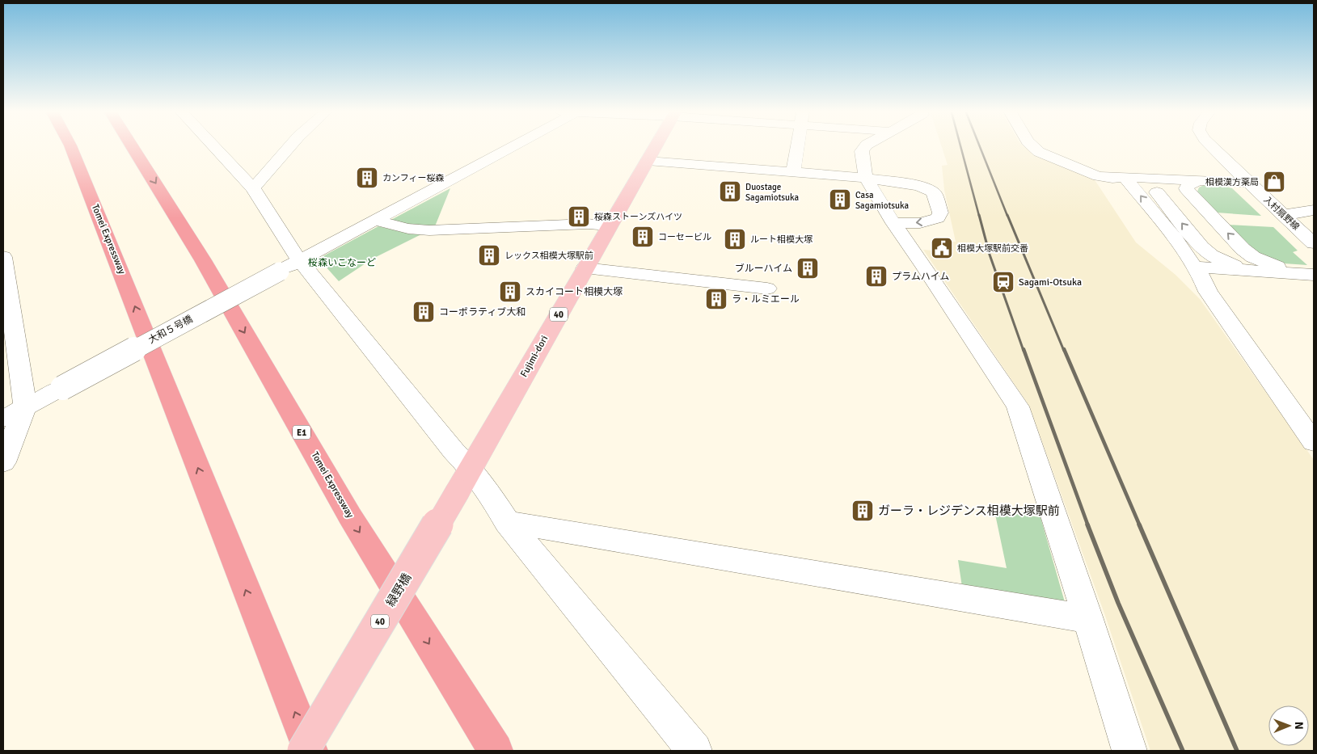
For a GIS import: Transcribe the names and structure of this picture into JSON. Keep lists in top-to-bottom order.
{
  "streets": {
    "highway": ["Tomei Expressway", "E1"],
    "main road": ["40", "Fujimi-dori", "緑野橋"],
    "street": ["入村扇野線", "大和５号橋"]
  },
  "crossings": [
    ["40", "Fujimi-dori"],
    ["Fujimi-dori", "緑野橋"]
  ],
  "parks": ["桜森いこなーど"],
  "places": {
    "building": [
      "カンフィー桜森",
      "Duostage Sagamiotsuka",
      "Casa Sagamiotsuka",
      "桜森ストーンズハイツ",
      "コーセービル",
      "ルート相模大塚",
      "レックス相模大塚駅前",
      "ブルーハイム",
      "プラムハイム",
      "スカイコート相模大塚",
      "ラ・ルミエール",
      "コーポラティブ大和",
      "ガーラ・レジデンス相模大塚駅前"
    ],
    "shop": ["相模漢方薬局"],
    "public building": ["相模大塚駅前交番"],
    "station": ["Sagami-Otsuka"]
  },
  "north": "right"
}
